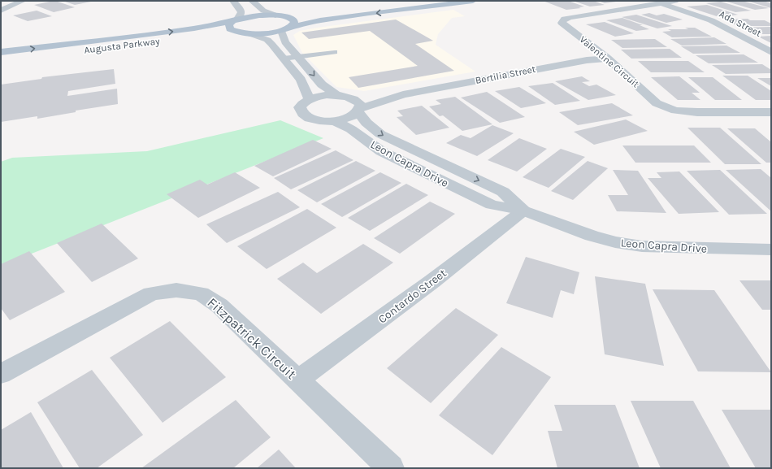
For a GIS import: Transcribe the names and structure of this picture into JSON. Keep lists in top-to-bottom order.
{
  "streets": {
    "main road": ["Augusta Parkway"],
    "street": [
      "Ada Street",
      "Valentine Circuit",
      "Bertilia Street",
      "Leon Capra Drive",
      "Contardo Street",
      "Fitzpatrick Circuit"
    ]
  },
  "crossings": [
    ["Ada Street", "Valentine Circuit"],
    ["Valentine Circuit", "Bertilia Street"],
    ["Bertilia Street", "Leon Capra Drive"],
    ["Leon Capra Drive", "Contardo Street"],
    ["Contardo Street", "Fitzpatrick Circuit"]
  ]
}
